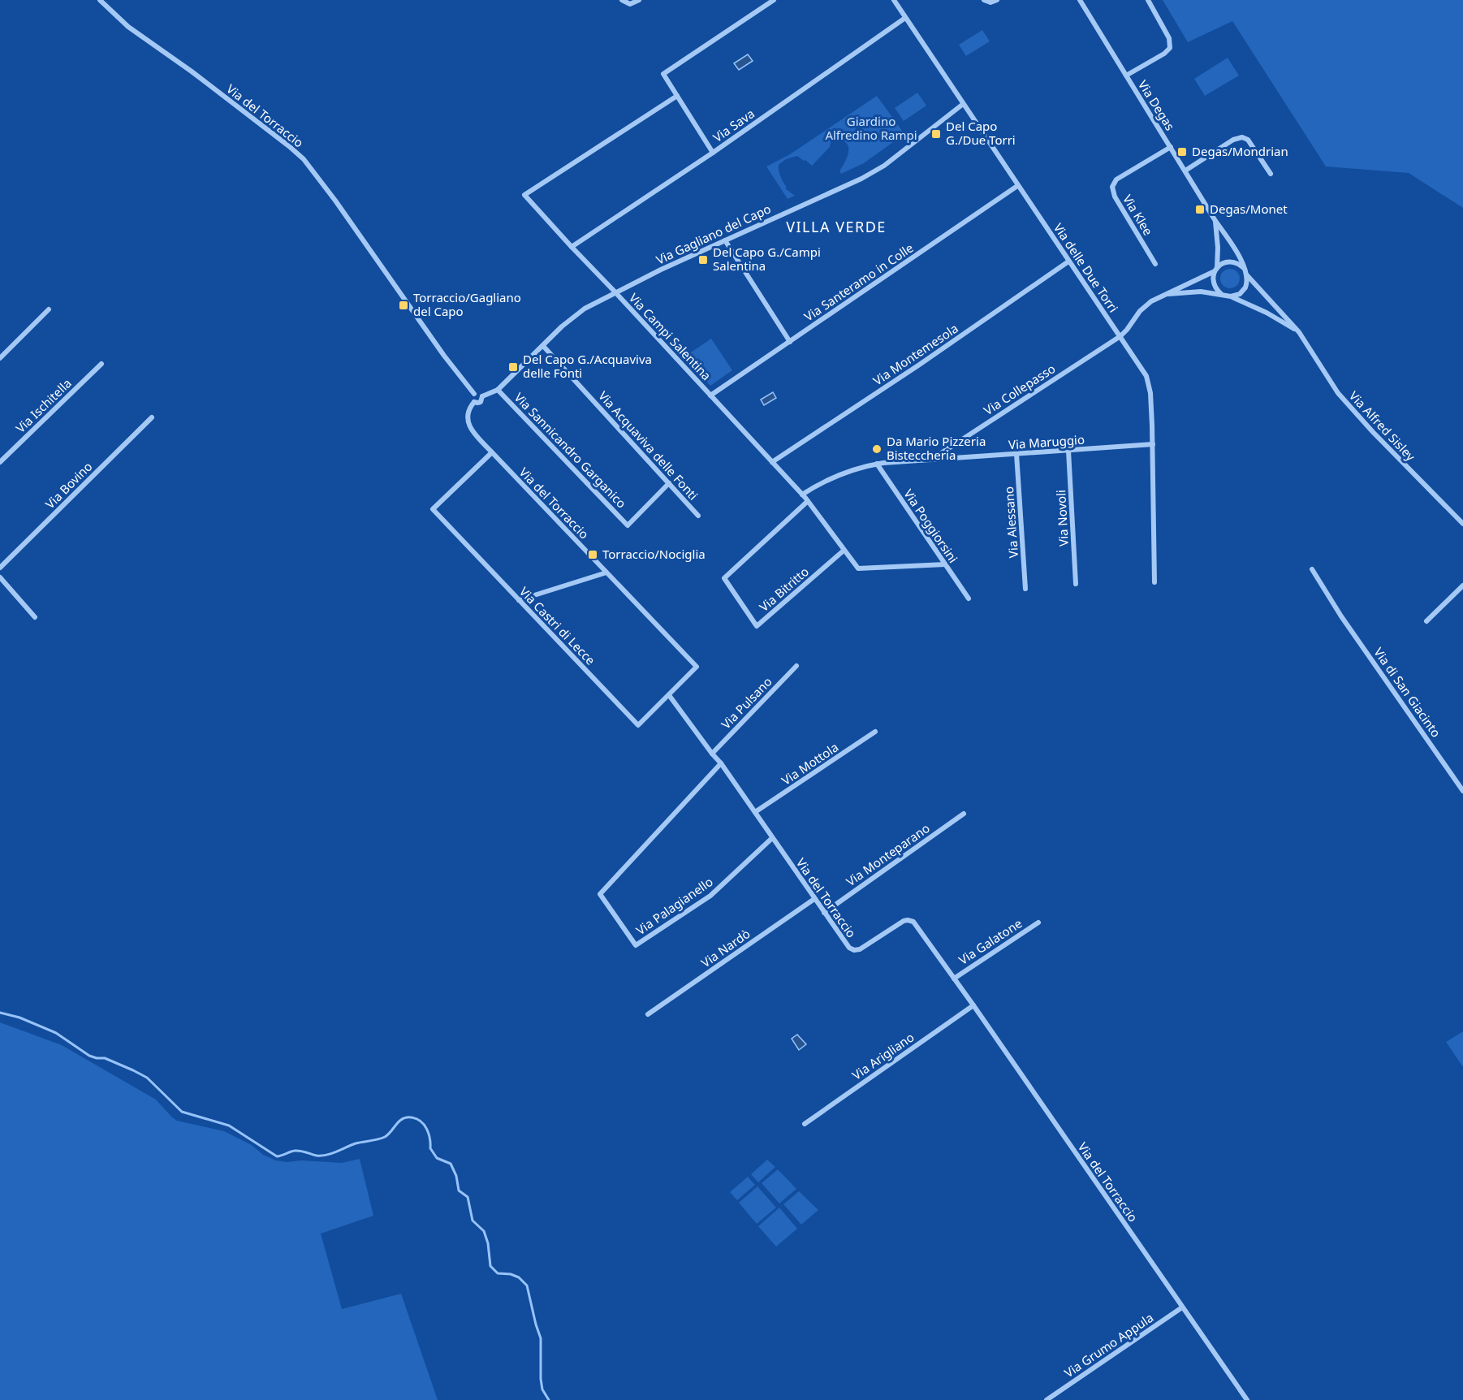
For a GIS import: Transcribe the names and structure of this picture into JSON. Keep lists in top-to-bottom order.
{
  "streets": {
    "street": [
      "Via Degas",
      "Via del Torraccio",
      "Via Sava",
      "Via Klee",
      "Via Gagliano del Capo",
      "Via delle Due Torri",
      "Via Santeramo in Colle",
      "Via Campi Salentina",
      "Via Montemesola",
      "Via Collepasso",
      "Via Ischitella",
      "Via Alfred Sisley",
      "Via Maruggio",
      "Via Acquaviva delle Fonti",
      "Via Sannicandro Garganico",
      "Via Bovino",
      "Via Novoli",
      "Via Alessano",
      "Via Poggiorsini",
      "Via Bitritto",
      "Via Castri di Lecce",
      "Via di San Giacinto",
      "Via Pulsano",
      "Via Mottola",
      "Via Monteparano",
      "Via Palagianello",
      "Via Galatone",
      "Via Nardò",
      "Via Arigliano",
      "Via Grumo Appula"
    ]
  },
  "crossings": [
    ["Via Degas", "Via Klee"],
    ["Via Degas", "Via Alfred Sisley"],
    ["Via del Torraccio", "Via Gagliano del Capo"],
    ["Via del Torraccio", "Via Castri di Lecce"],
    ["Via del Torraccio", "Via Pulsano"],
    ["Via del Torraccio", "Via Mottola"],
    ["Via del Torraccio", "Via Monteparano"],
    ["Via del Torraccio", "Via Palagianello"],
    ["Via del Torraccio", "Via Galatone"],
    ["Via del Torraccio", "Via Nardò"],
    ["Via del Torraccio", "Via Arigliano"],
    ["Via del Torraccio", "Via Grumo Appula"],
    ["Via Sava", "Via delle Due Torri"],
    ["Via Sava", "Via Campi Salentina"],
    ["Via Gagliano del Capo", "Via delle Due Torri"],
    ["Via Gagliano del Capo", "Via Campi Salentina"],
    ["Via Gagliano del Capo", "Via Acquaviva delle Fonti"],
    ["Via Gagliano del Capo", "Via Sannicandro Garganico"],
    ["Via delle Due Torri", "Via Santeramo in Colle"],
    ["Via delle Due Torri", "Via Montemesola"],
    ["Via delle Due Torri", "Via Collepasso"],
    ["Via delle Due Torri", "Via Maruggio"],
    ["Via Santeramo in Colle", "Via Campi Salentina"],
    ["Via Campi Salentina", "Via Montemesola"],
    ["Via Campi Salentina", "Via Maruggio"],
    ["Via Campi Salentina", "Via Poggiorsini"],
    ["Via Campi Salentina", "Via Bitritto"],
    ["Via Collepasso", "Via Maruggio"],
    ["Via Maruggio", "Via Novoli"],
    ["Via Maruggio", "Via Alessano"],
    ["Via Maruggio", "Via Poggiorsini"],
    ["Via Acquaviva delle Fonti", "Via Sannicandro Garganico"]
  ],
  "districts": ["VILLA VERDE"],
  "parks": ["Giardino Alfredino Rampi"],
  "places": {
    "transit": [
      "Del Capo G./Due Torri",
      "Degas/Mondrian",
      "Degas/Monet",
      "Del Capo G./Campi Salentina",
      "Torraccio/Gagliano del Capo",
      "Del Capo G./Acquaviva delle Fonti",
      "Torraccio/Nociglia"
    ],
    "other": ["Da Mario Pizzeria Bisteccheria"]
  }
}
